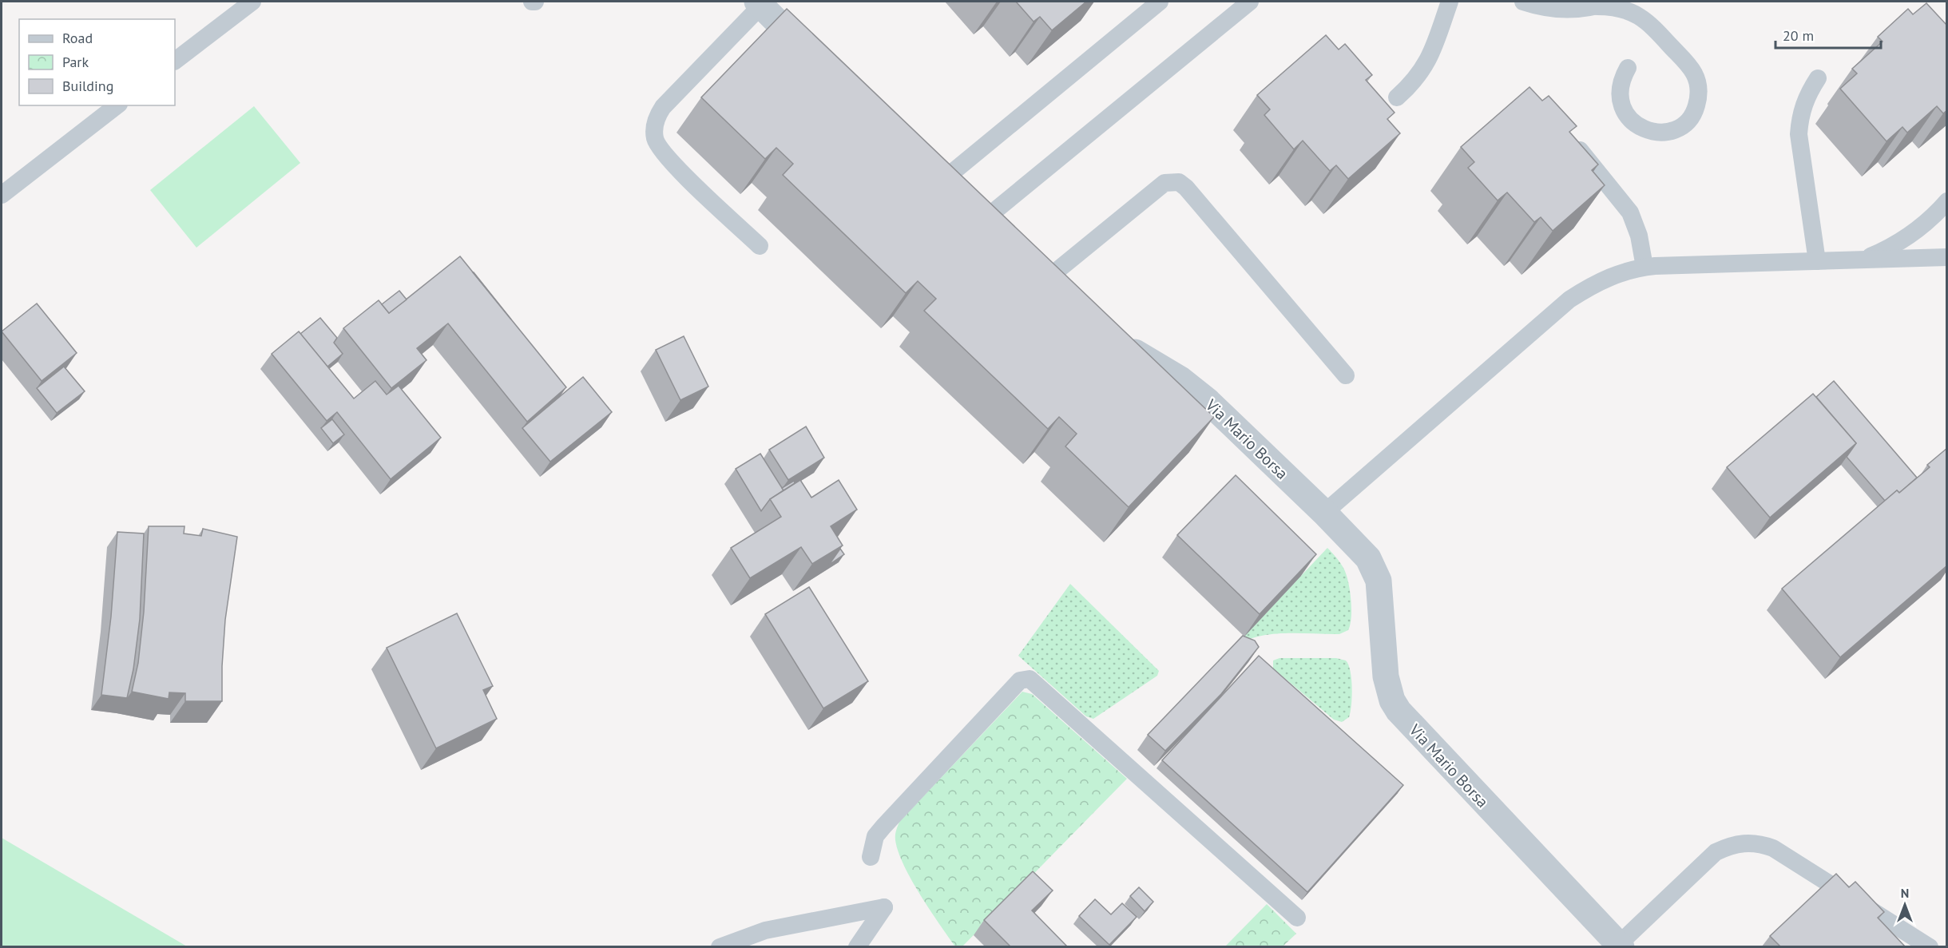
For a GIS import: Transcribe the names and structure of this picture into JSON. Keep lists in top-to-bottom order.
{
  "streets": {
    "street": ["Via Mario Borsa"]
  },
  "legend": ["Road", "Park", "Building"],
  "scale_bar": "20 m",
  "north": "top"
}
